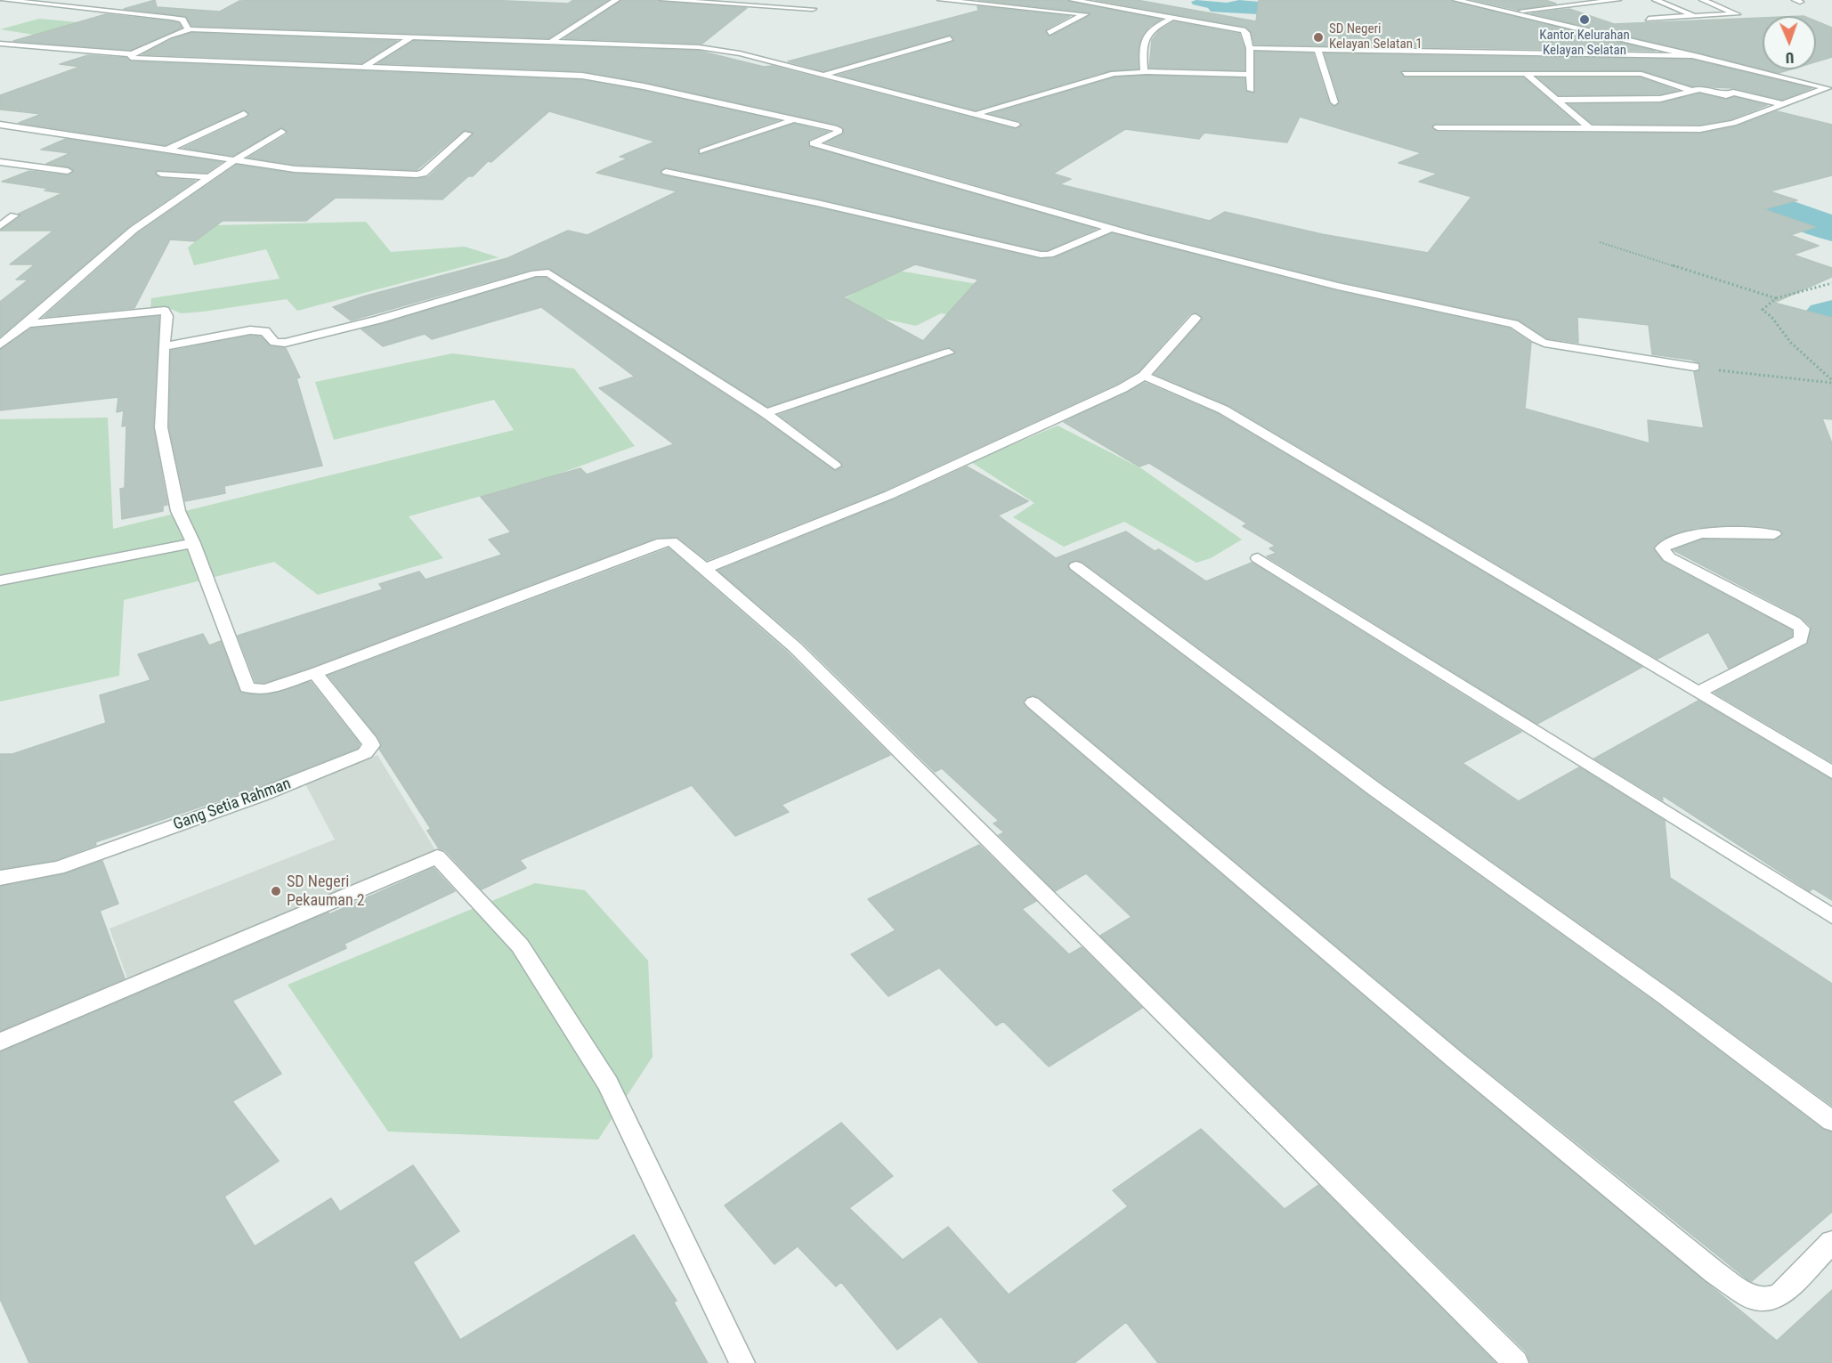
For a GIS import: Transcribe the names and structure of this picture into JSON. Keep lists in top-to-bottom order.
{
  "streets": {
    "street": ["Gang Setia Rahman"]
  },
  "places": ["Kantor Kelurahan Kelayan Selatan", "SD Negeri Kelayan Selatan 1", "SD Negeri Pekauman 2"],
  "north": "bottom"
}
